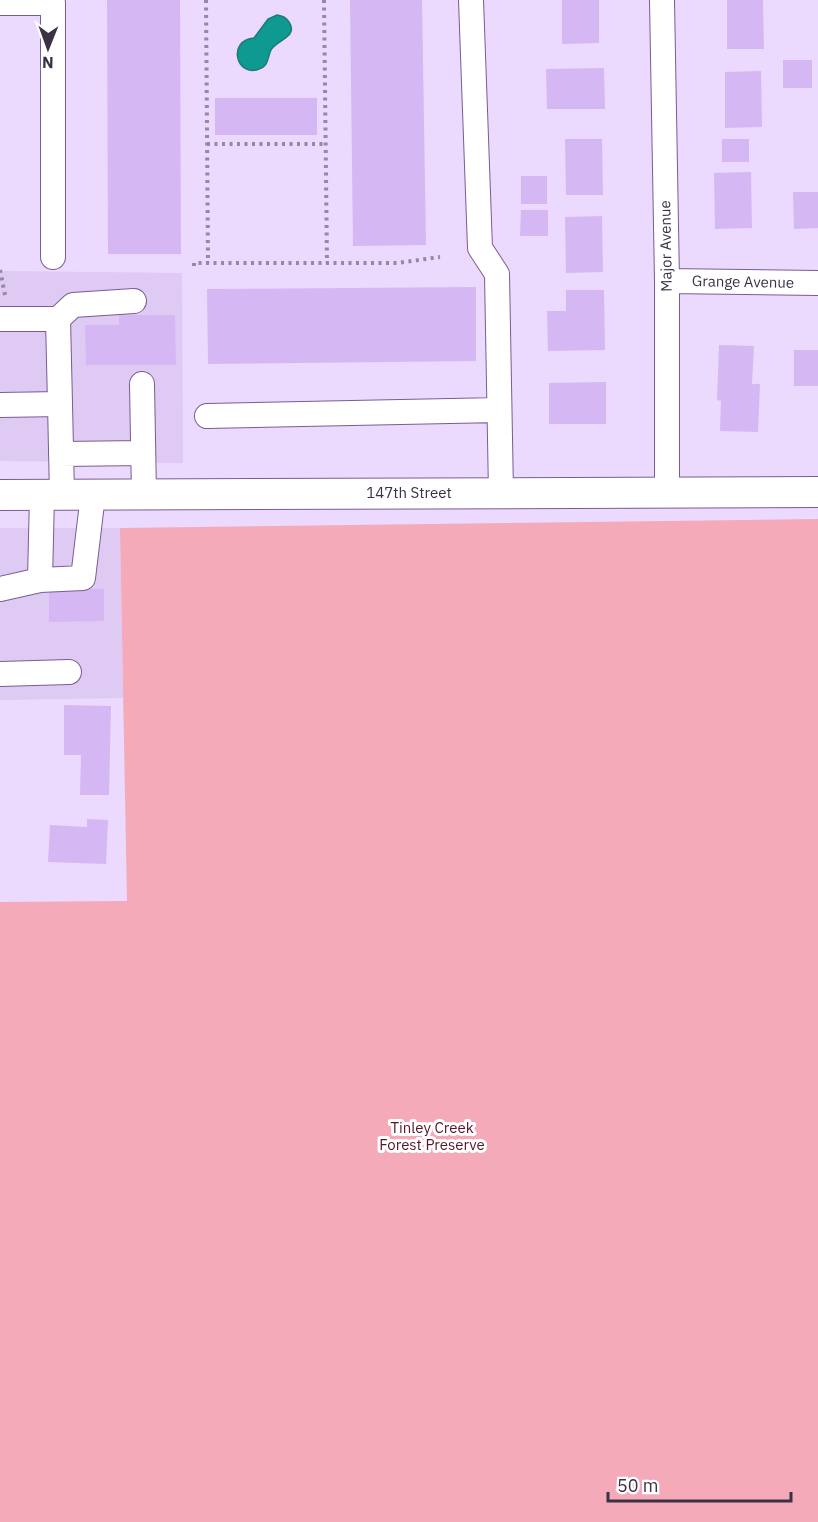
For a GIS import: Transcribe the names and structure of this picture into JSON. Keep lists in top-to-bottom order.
{
  "streets": {
    "main road": ["147th Street"],
    "street": ["Major Avenue", "Grange Avenue"]
  },
  "crossings": [
    ["Major Avenue", "Grange Avenue"],
    ["Major Avenue", "147th Street"]
  ],
  "parks": ["Tinley Creek Forest Preserve"],
  "scale_bar": "50 m",
  "north": "bottom"
}
